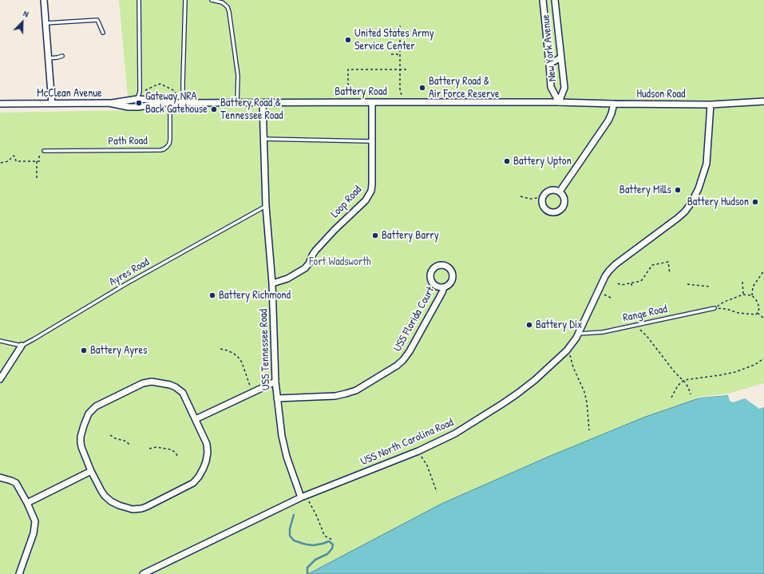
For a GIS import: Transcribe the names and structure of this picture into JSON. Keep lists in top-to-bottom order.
{
  "streets": {
    "street": [
      "New York Avenue",
      "Battery Road",
      "McClean Avenue",
      "Hudson Road",
      "Loop Road",
      "USS Florida Court",
      "USS Tennessee Road",
      "USS North Carolina Road"
    ],
    "lane": ["Path Road", "Ayres Road", "Range Road"]
  },
  "crossings": [
    ["New York Avenue", "Battery Road"],
    ["New York Avenue", "Hudson Road"],
    ["Battery Road", "McClean Avenue"],
    ["Battery Road", "Hudson Road"],
    ["Battery Road", "Path Road"],
    ["Battery Road", "Loop Road"],
    ["Battery Road", "USS Tennessee Road"],
    ["Hudson Road", "USS North Carolina Road"],
    ["Loop Road", "USS Tennessee Road"],
    ["Ayres Road", "USS Tennessee Road"],
    ["Range Road", "USS North Carolina Road"],
    ["USS Florida Court", "USS Tennessee Road"],
    ["USS Tennessee Road", "USS North Carolina Road"]
  ],
  "parks": ["Fort Wadsworth"],
  "places": [
    "United States Army Service Center",
    "Battery Road & Air Force Reserve",
    "Gateway NRA Back Gatehouse",
    "Battery Road & Tennessee Road",
    "Battery Upton",
    "Battery Mills",
    "Battery Hudson",
    "Battery Barry",
    "Battery Richmond",
    "Battery Dix",
    "Battery Ayres"
  ],
  "north": "top right"
}
